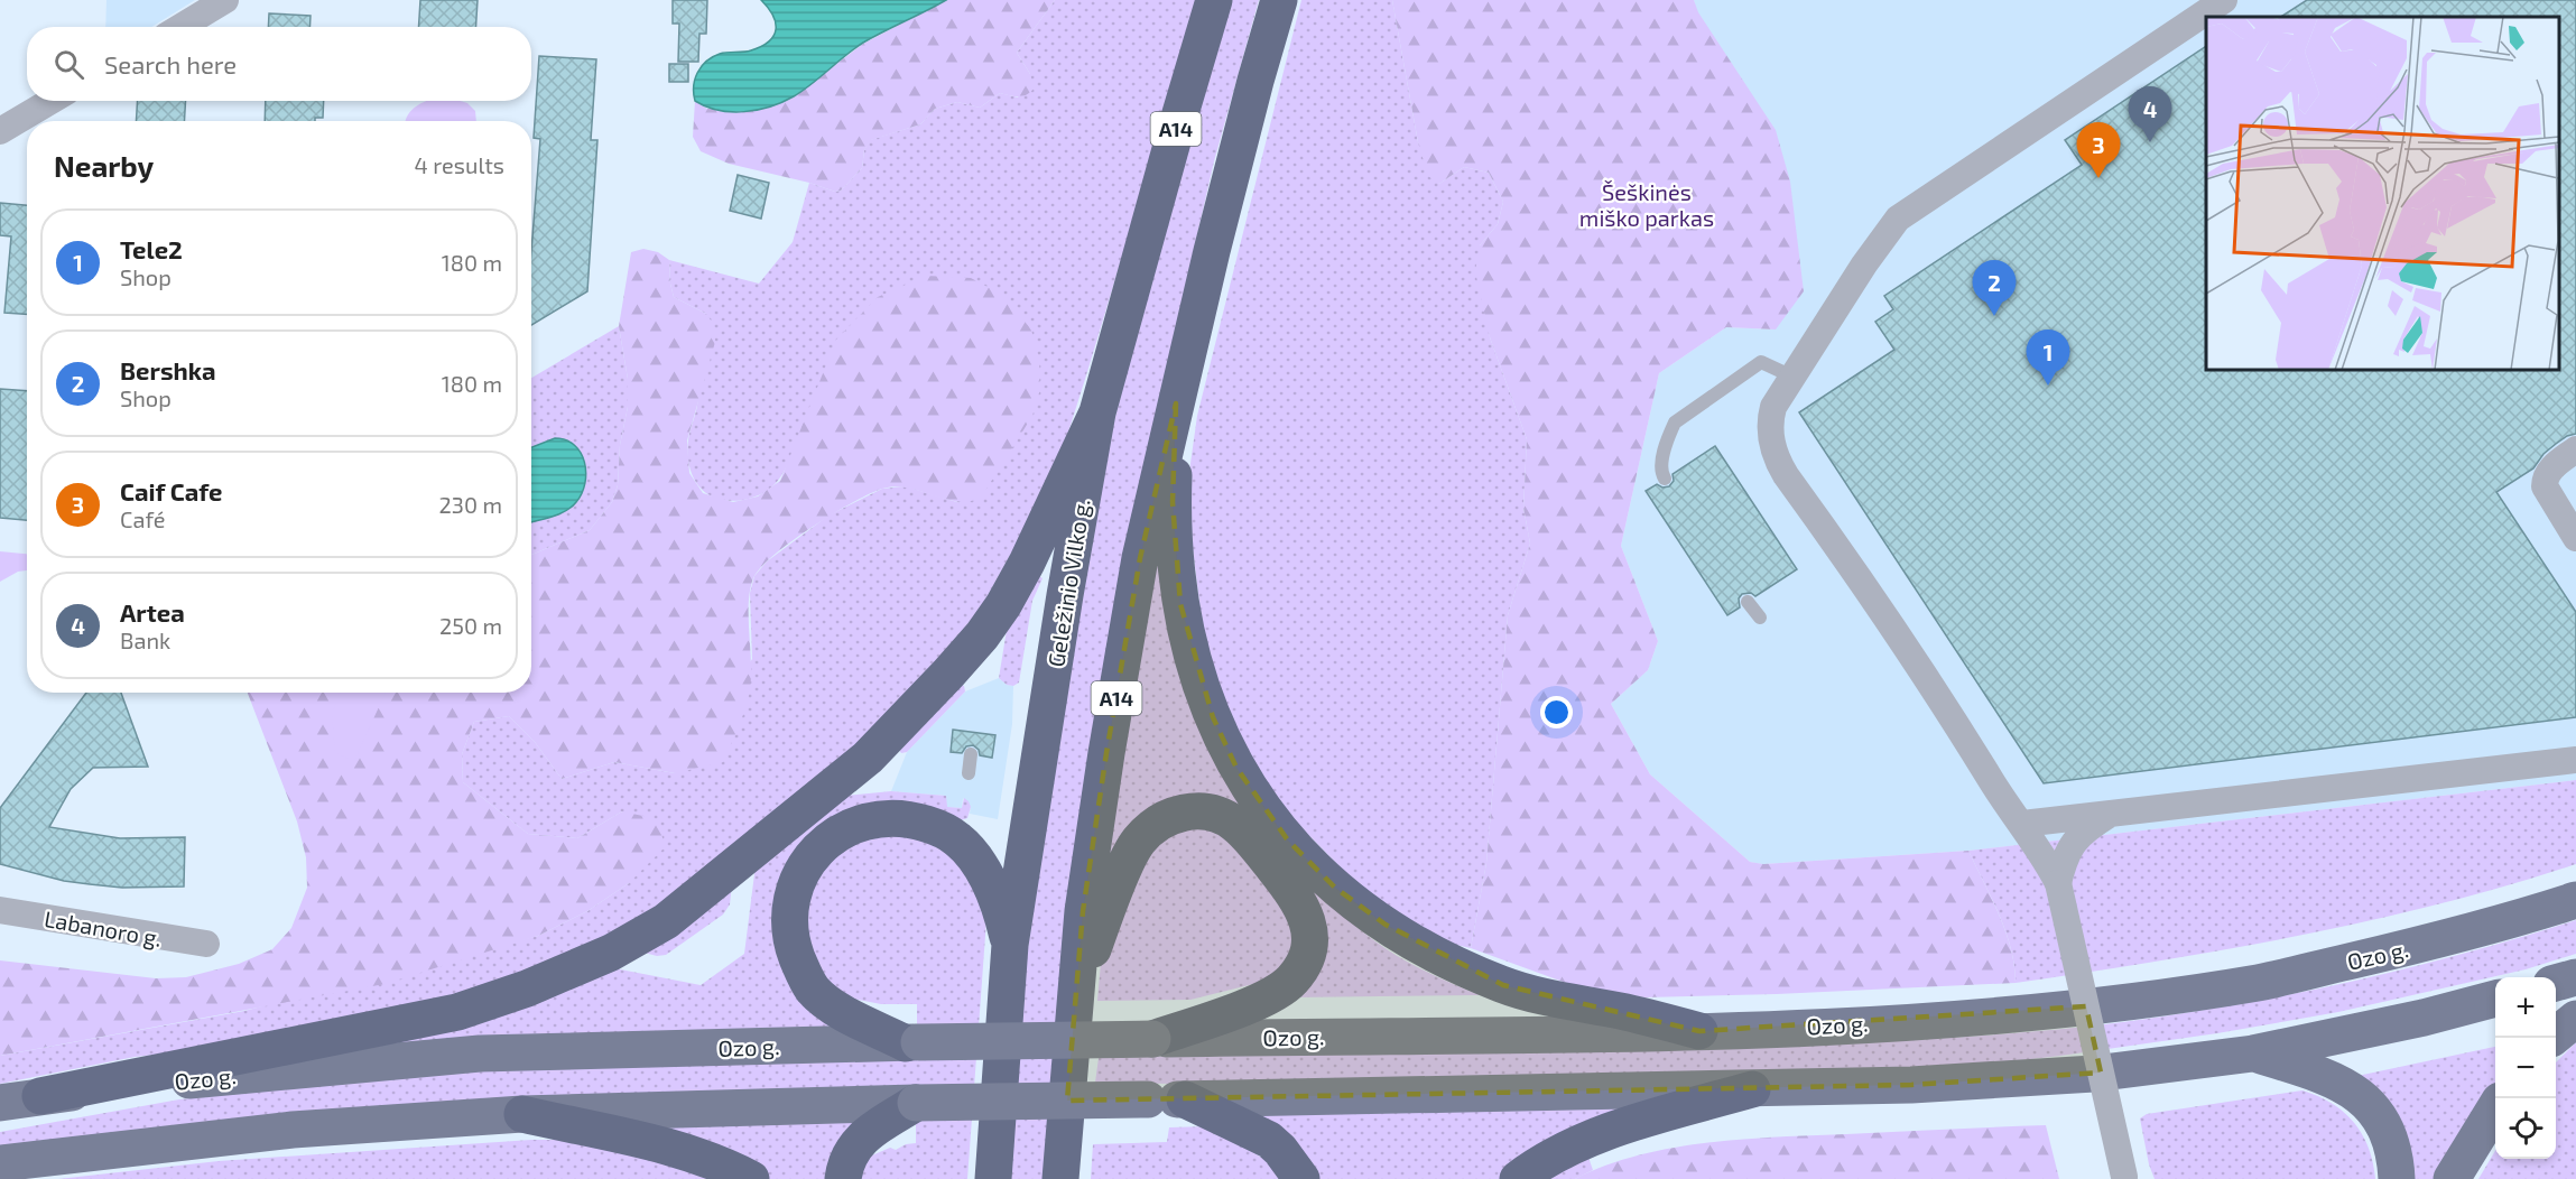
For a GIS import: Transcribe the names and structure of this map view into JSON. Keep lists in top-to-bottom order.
{
  "streets": {
    "highway": ["A14", "Geležinio Vilko g."],
    "main road": ["Ozo g."],
    "street": ["Labanoro g."]
  },
  "parks": ["Šeškinės miško parkas"],
  "page": {
    "search": "Search here",
    "pins": [
      "4",
      "3",
      "2",
      "1"
    ],
    "heading": ["Nearby", "4 results"],
    "list": [
      {
        "mark": "1",
        "name": "Tele2",
        "note": "Shop",
        "value": "180 m"
      },
      {
        "mark": "2",
        "name": "Bershka",
        "note": "Shop",
        "value": "180 m"
      },
      {
        "mark": "3",
        "name": "Caif Cafe",
        "note": "Café",
        "value": "230 m"
      },
      {
        "mark": "4",
        "name": "Artea",
        "note": "Bank",
        "value": "250 m"
      }
    ],
    "map_buttons": ["+", "−"]
  }
}
